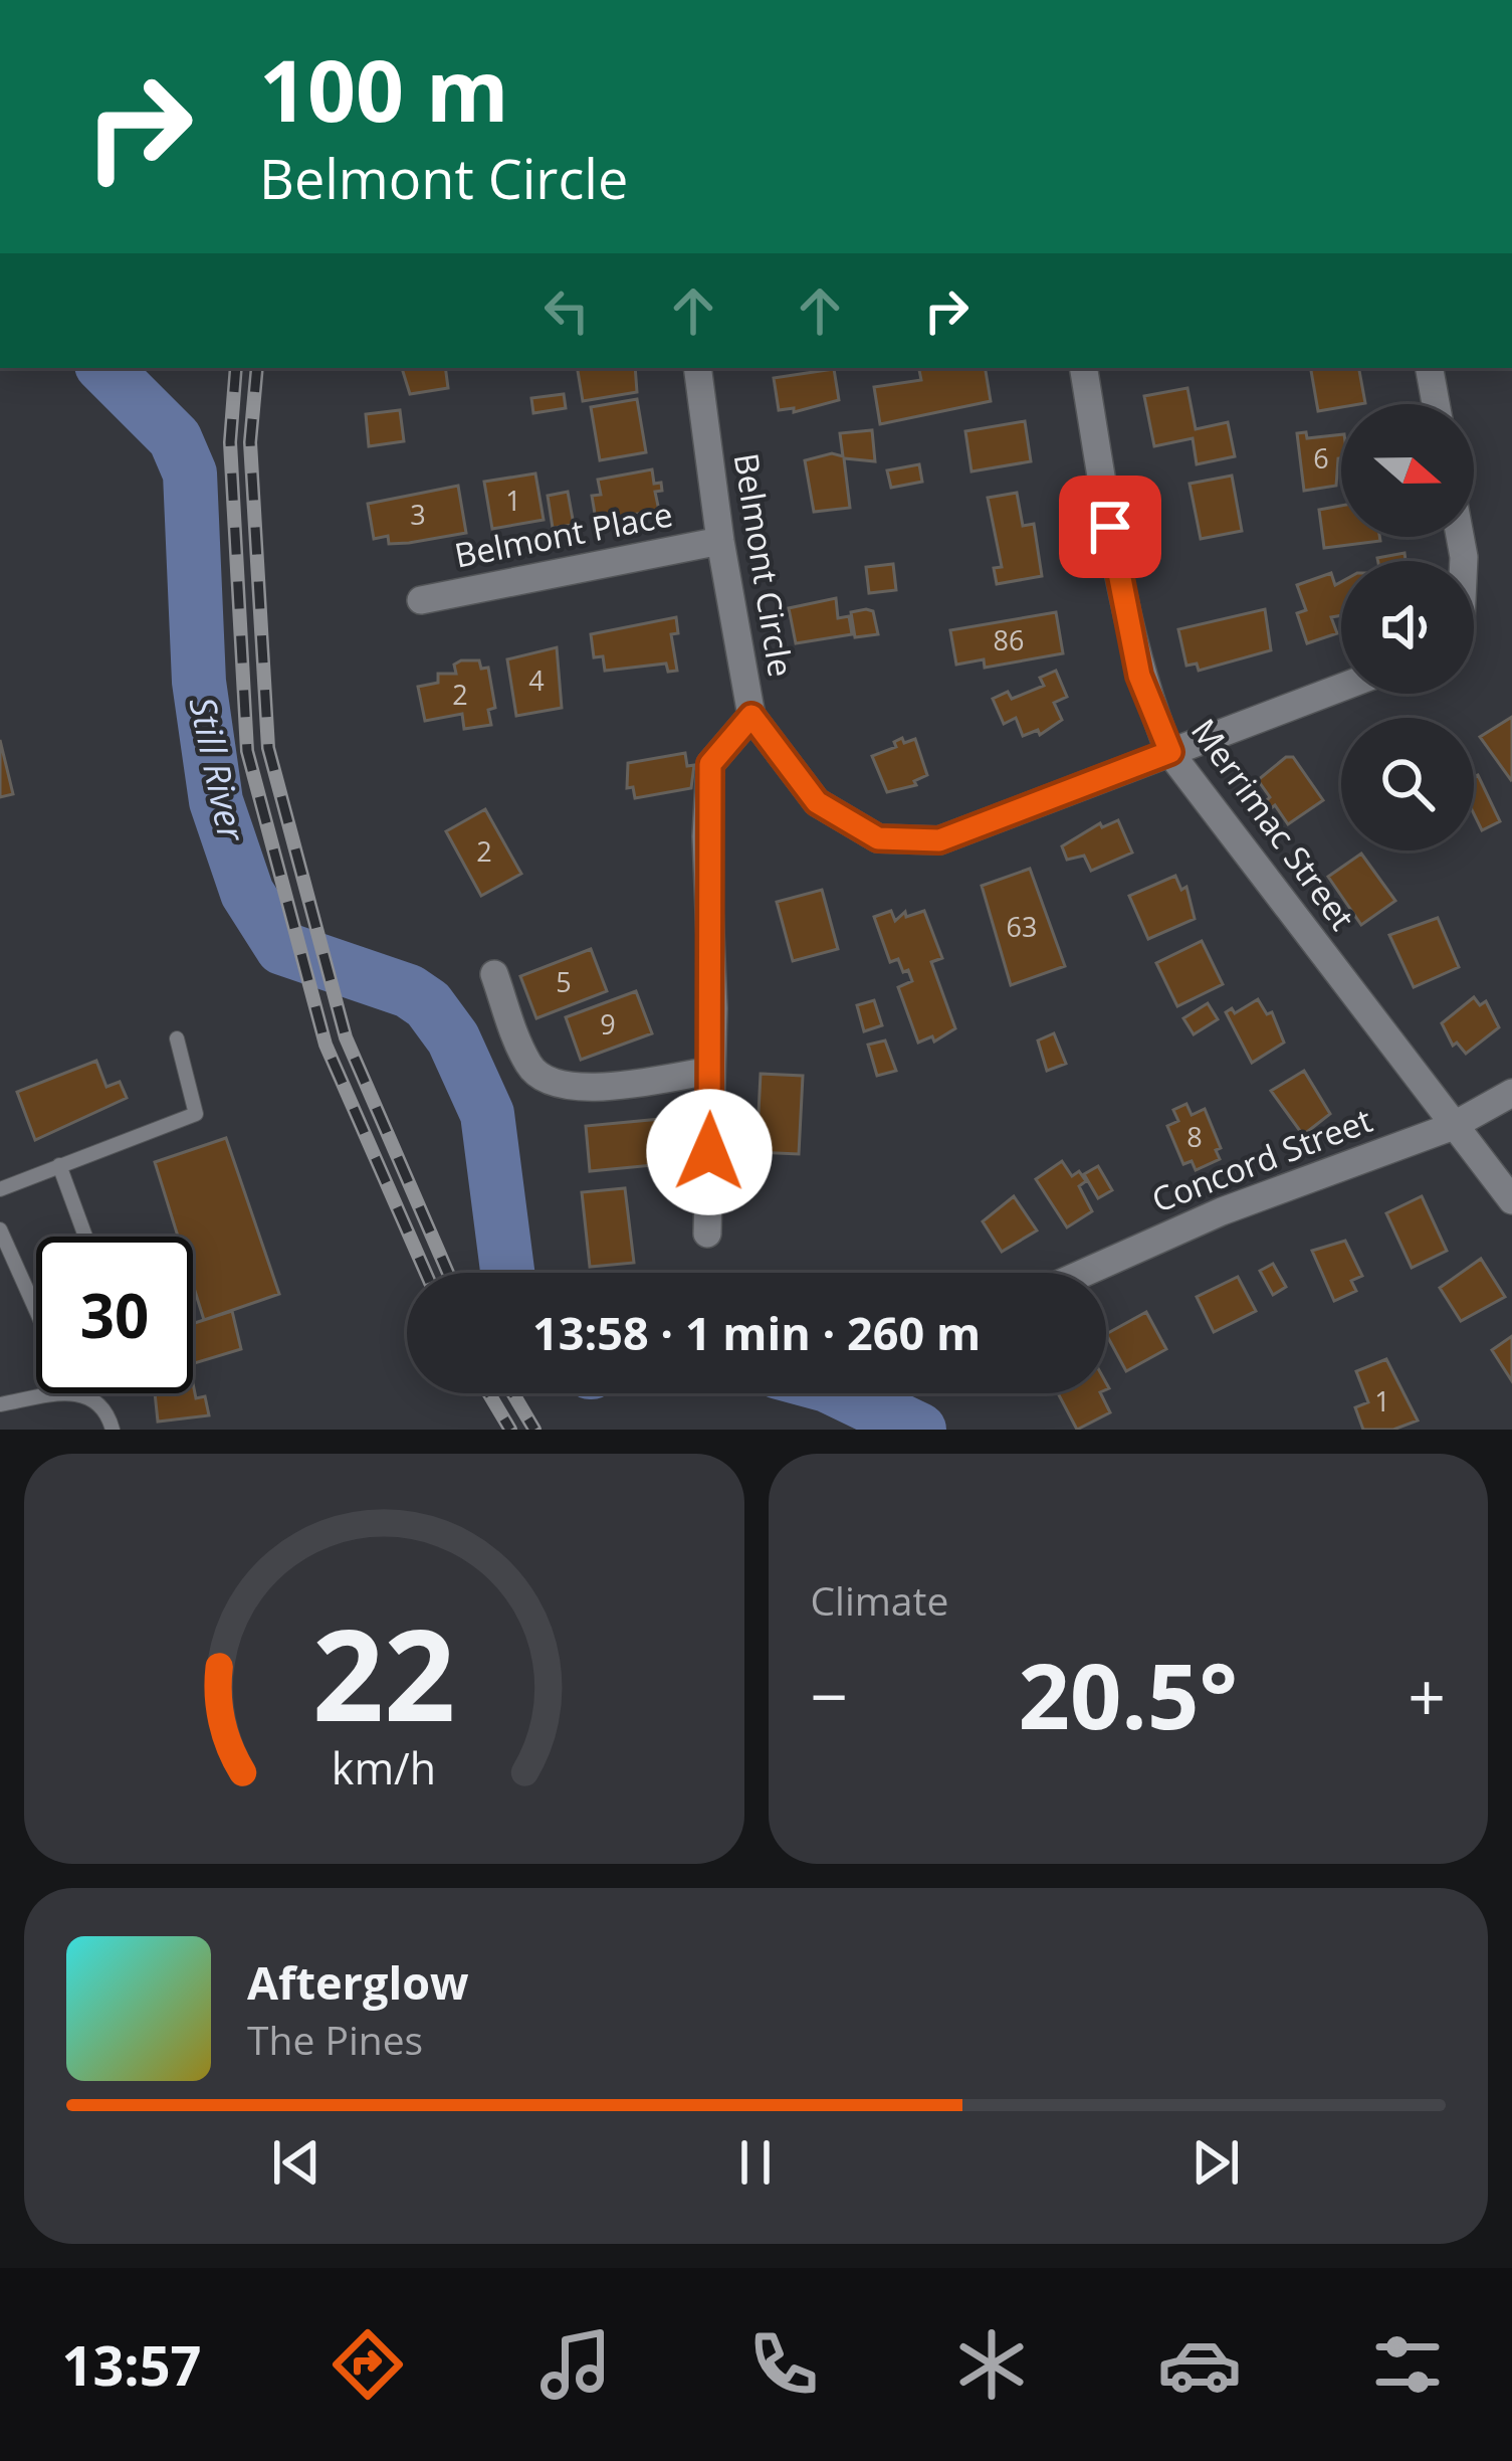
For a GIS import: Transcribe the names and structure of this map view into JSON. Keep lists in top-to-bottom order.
{
  "streets": {
    "street": [
      "Belmont Place",
      "Belmont Circle",
      "Merrimac Street",
      "Concord Street"
    ]
  },
  "crossings": [
    ["Belmont Place", "Belmont Circle"],
    ["Belmont Circle", "Merrimac Street"],
    ["Merrimac Street", "Concord Street"]
  ],
  "water": ["Still River"],
  "house_numbers": [
    "6",
    "1",
    "3",
    "86",
    "4",
    "2",
    "2",
    "63",
    "5",
    "9",
    "8",
    "1"
  ],
  "north": "right",
  "page": {
    "turn": ["100 m", "Belmont Circle"],
    "limit": "30",
    "trip": "13:58 · 1 min · 260 m",
    "tile": "Climate",
    "heat": ["−", "20.5°", "+"],
    "song": ["Afterglow", "The Pines"],
    "tabs": "13:57",
    "gauge": ["22", "km/h"]
  }
}
